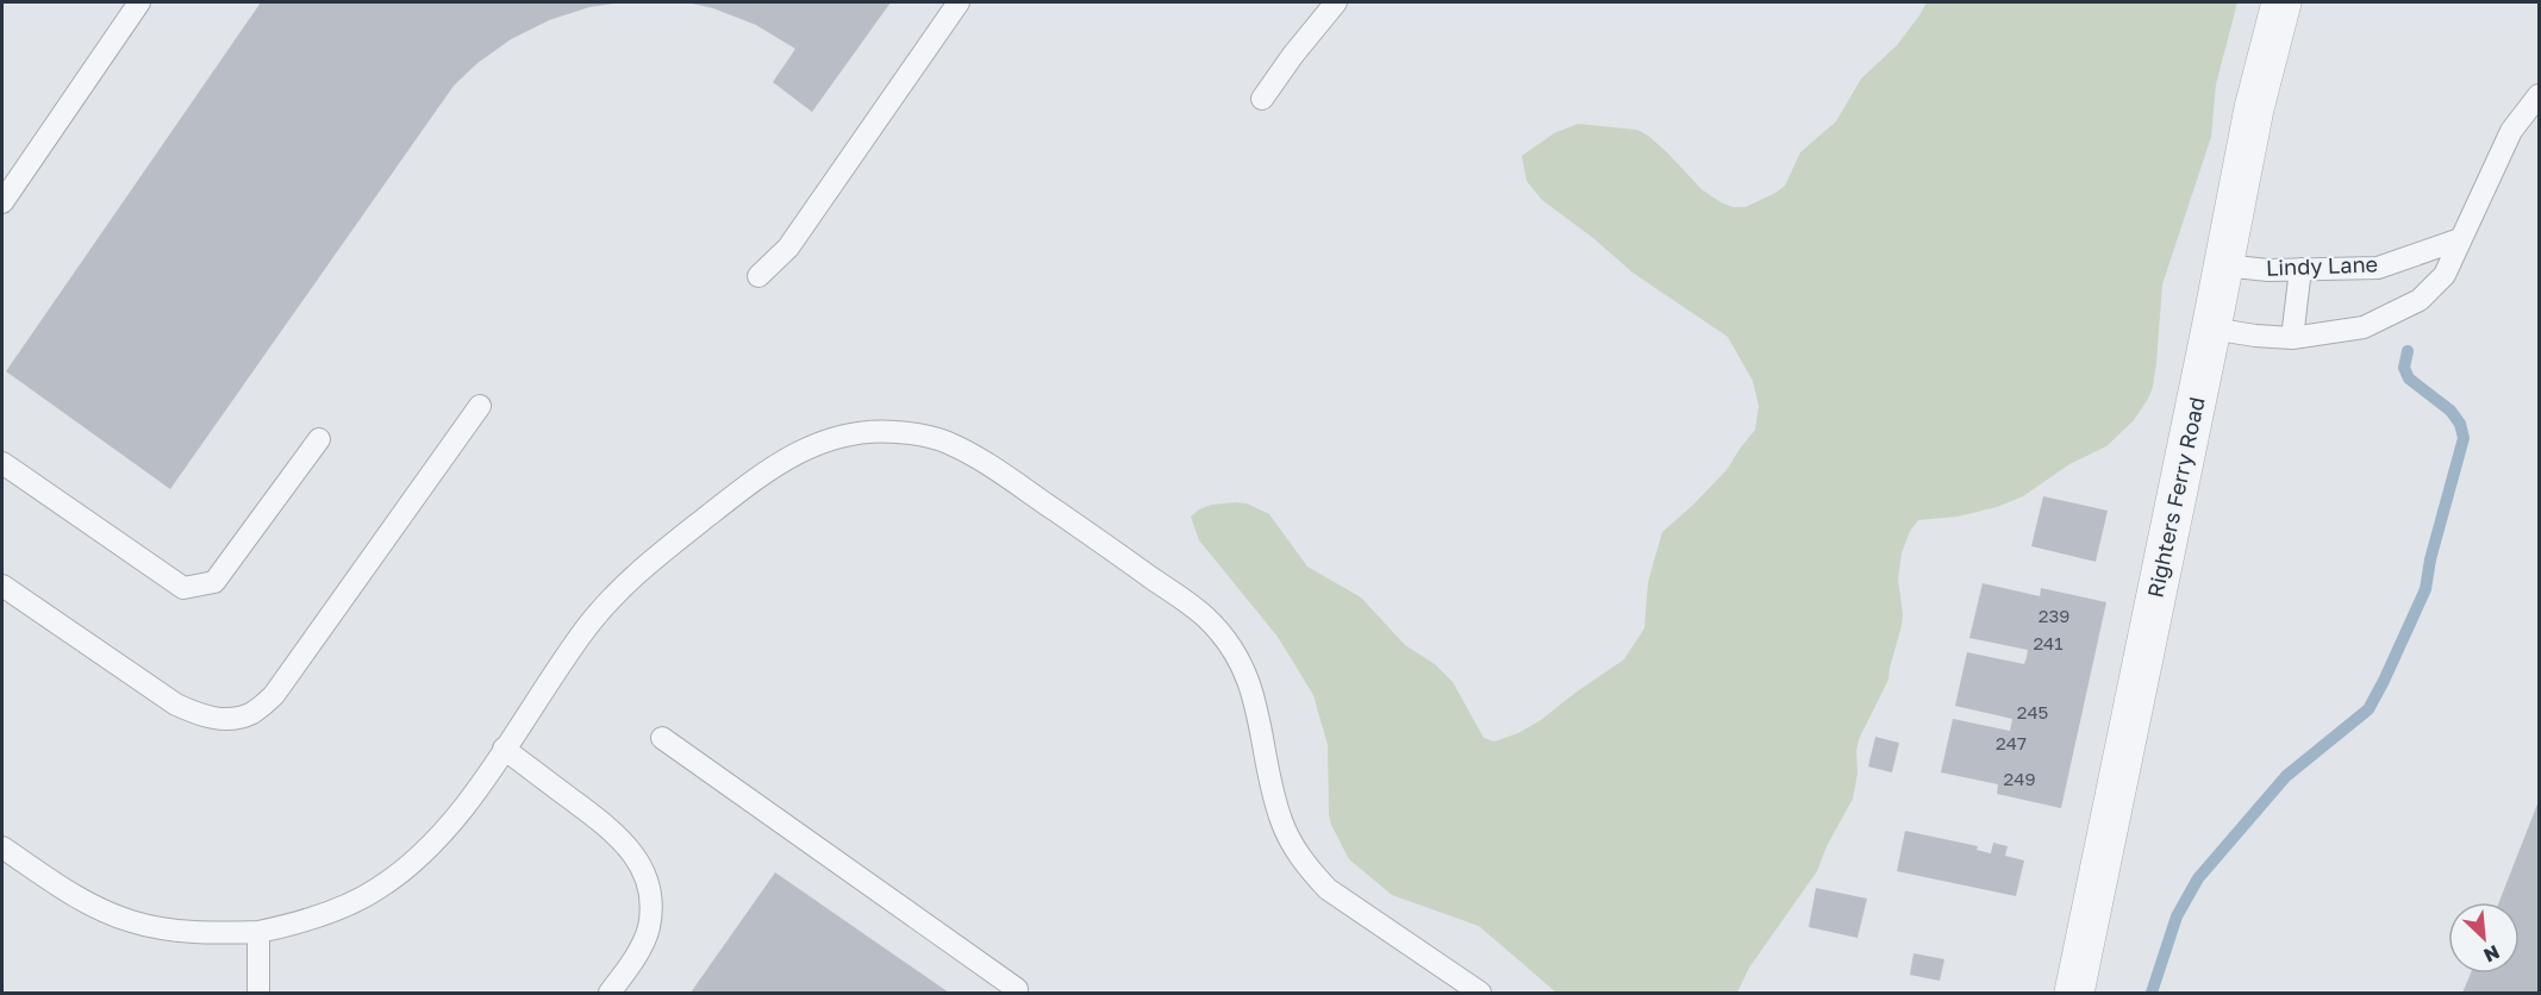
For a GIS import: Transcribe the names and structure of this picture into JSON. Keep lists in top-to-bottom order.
{
  "streets": {
    "street": ["Righters Ferry Road"],
    "lane": ["Lindy Lane"]
  },
  "crossings": [
    ["Lindy Lane", "Righters Ferry Road"]
  ],
  "house_numbers": [
    "239",
    "241",
    "245",
    "247",
    "249"
  ],
  "north": "bottom right"
}
